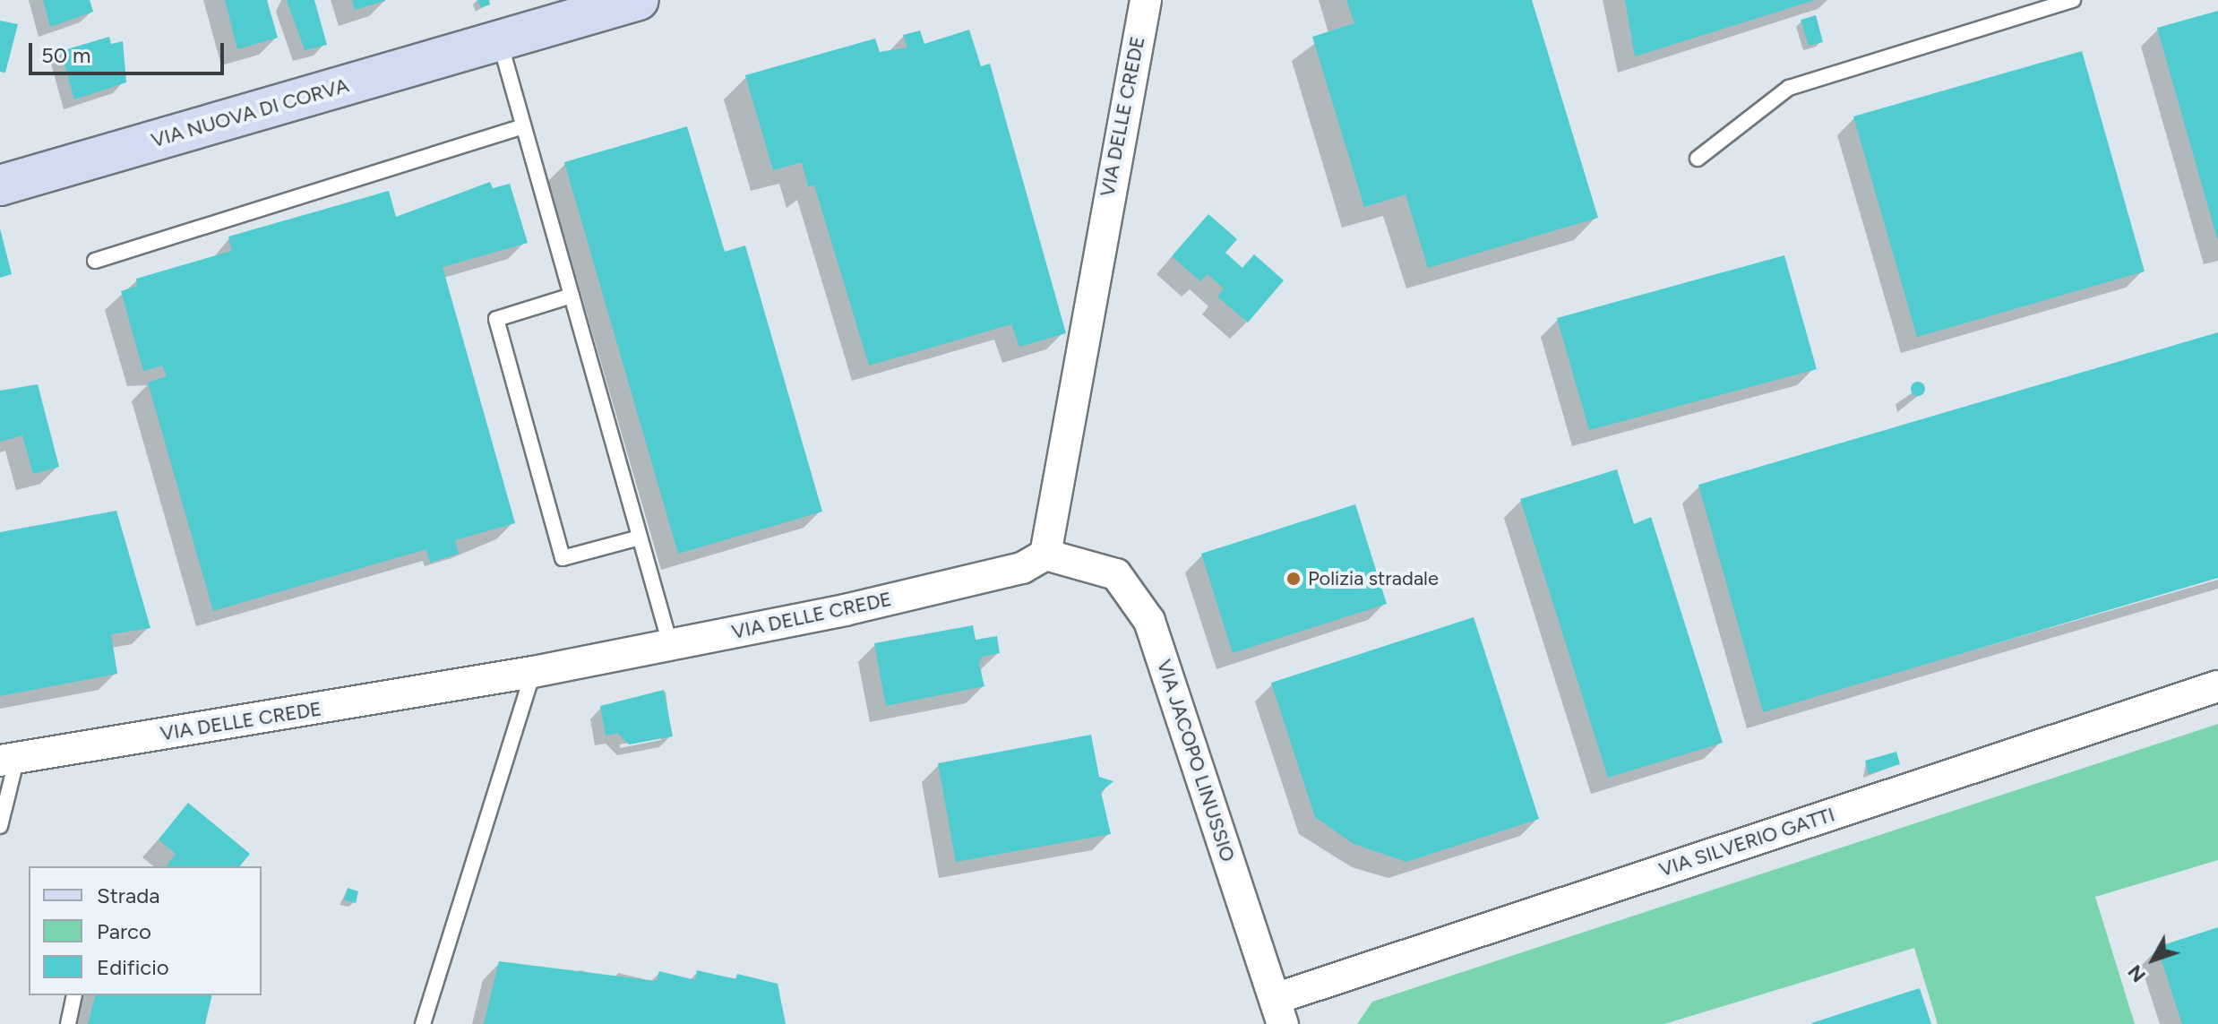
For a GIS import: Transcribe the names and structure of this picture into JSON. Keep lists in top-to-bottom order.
{
  "streets": {
    "main road": ["VIA NUOVA DI CORVA"],
    "street": ["VIA DELLE CREDE", "VIA JACOPO LINUSSIO", "VIA SILVERIO GATTI"]
  },
  "crossings": [
    ["VIA DELLE CREDE", "VIA JACOPO LINUSSIO"],
    ["VIA JACOPO LINUSSIO", "VIA SILVERIO GATTI"]
  ],
  "places": ["Polizia stradale"],
  "legend": ["Strada", "Parco", "Edificio"],
  "scale_bar": "50 m",
  "north": "bottom left"
}
